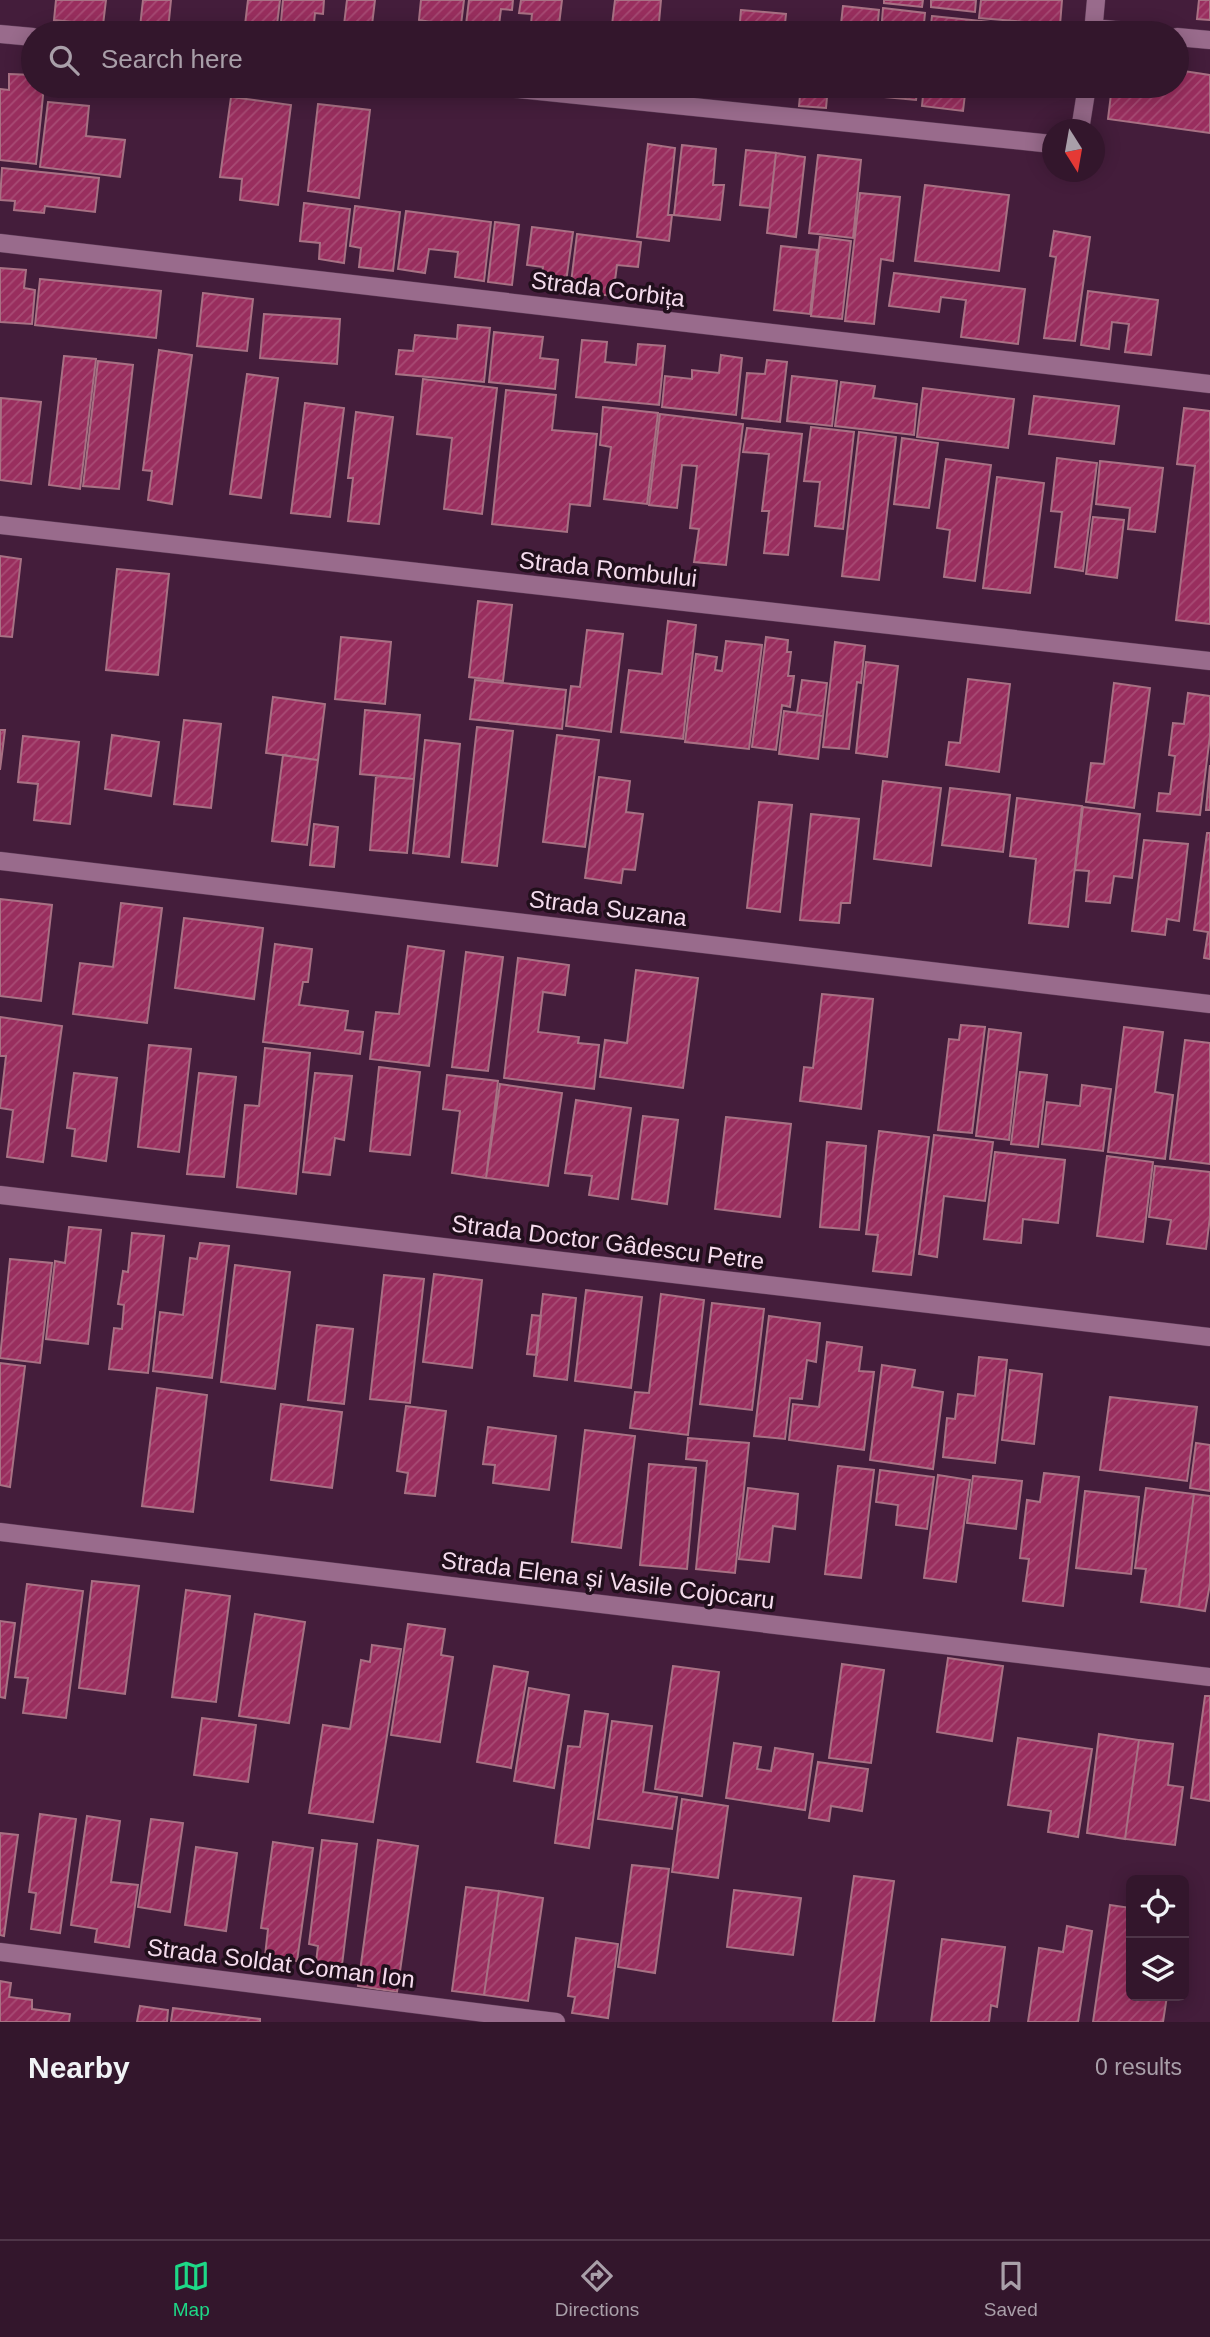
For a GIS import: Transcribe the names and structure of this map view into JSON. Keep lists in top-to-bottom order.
{
  "streets": {
    "street": [
      "Strada Corbița",
      "Strada Rombului",
      "Strada Suzana",
      "Strada Doctor Gâdescu Petre",
      "Strada Elena și Vasile Cojocaru",
      "Strada Soldat Coman Ion"
    ]
  },
  "north": "bottom",
  "page": {
    "search": "Search here",
    "heading": ["Nearby", "0 results"],
    "nav": ["Map", "Directions", "Saved"]
  }
}
